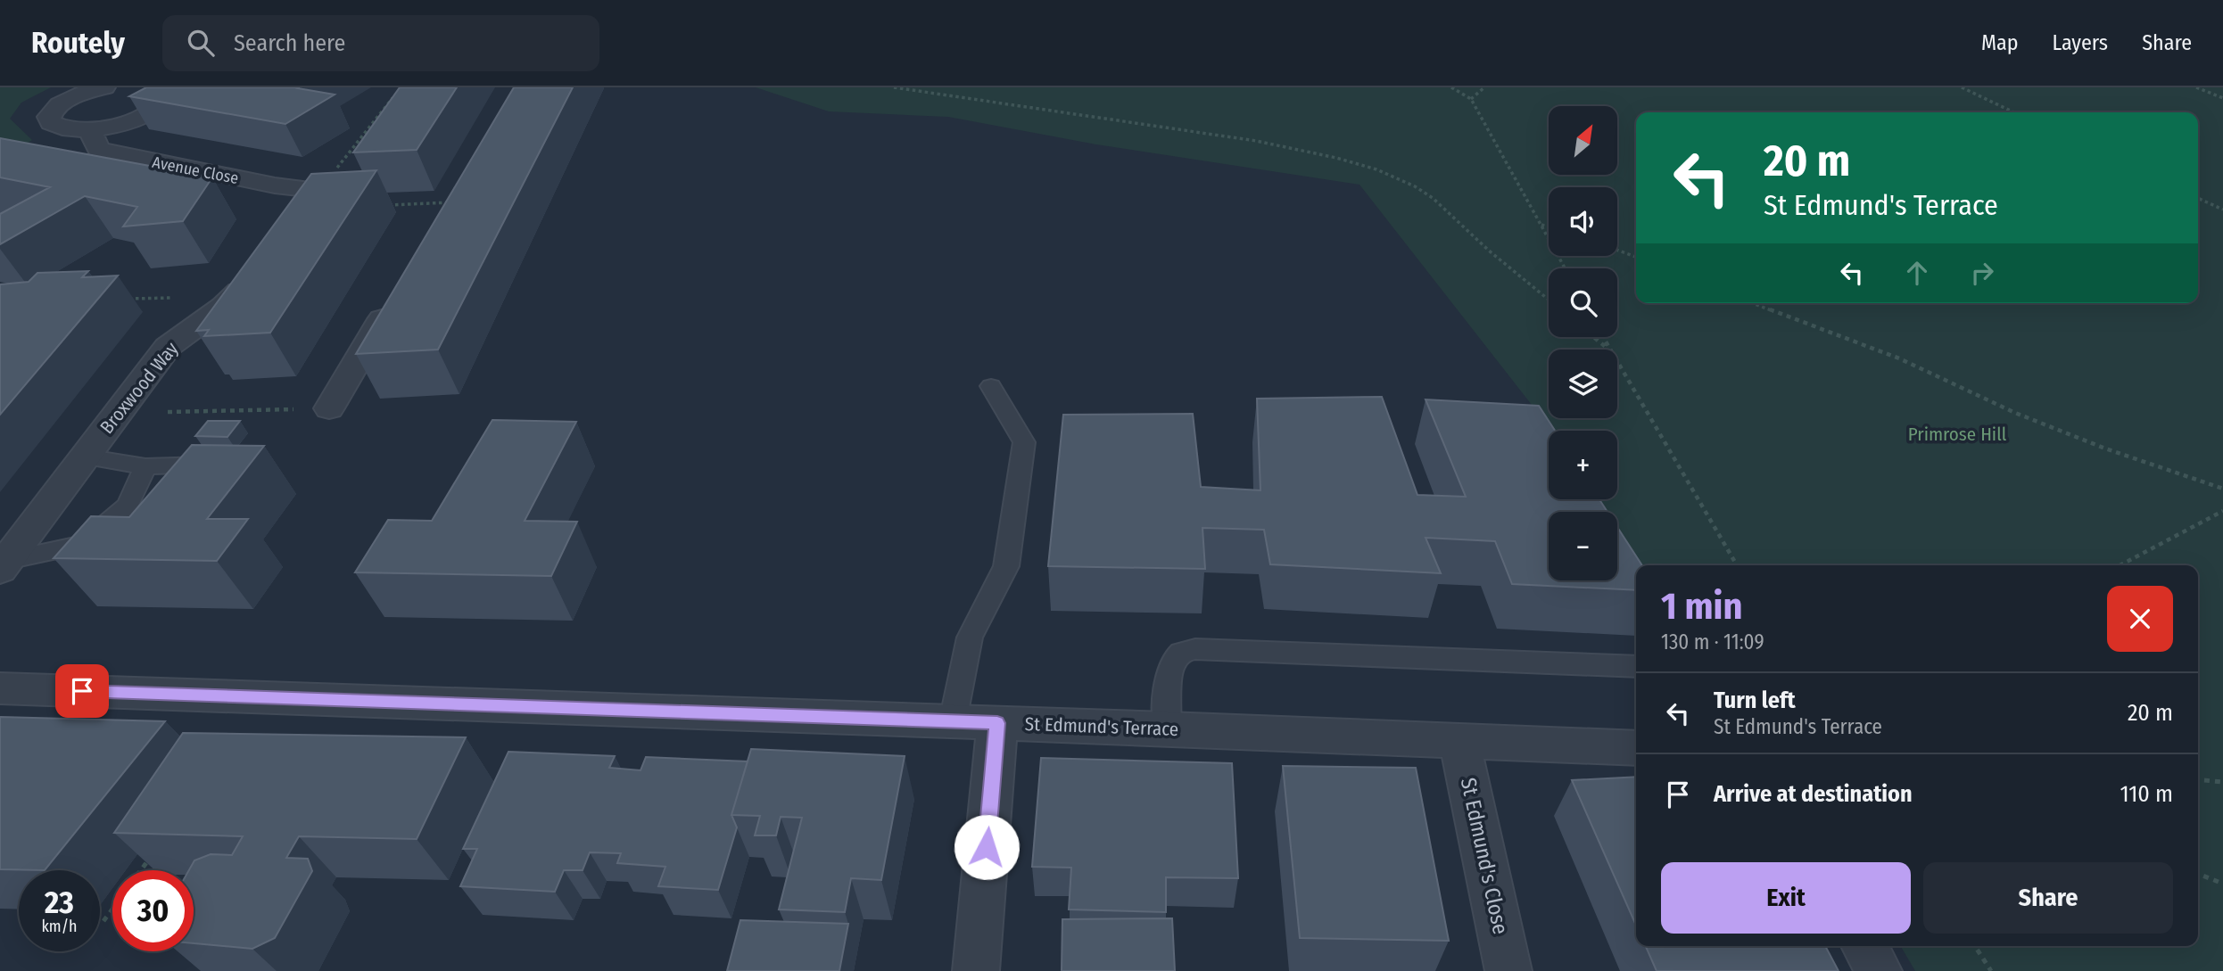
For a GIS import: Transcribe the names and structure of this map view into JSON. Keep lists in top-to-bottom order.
{
  "streets": {
    "street": [
      "Avenue Close",
      "Broxwood Way",
      "St Edmund's Terrace",
      "St Edmund's Close"
    ]
  },
  "crossings": [
    ["St Edmund's Terrace", "St Edmund's Close"]
  ],
  "parks": ["Primrose Hill"],
  "north": "top right",
  "page": {
    "header": "Routely",
    "search": "Search here",
    "nav": ["Map", "Layers", "Share"],
    "map_buttons": ["+", "−"],
    "turn": ["20 m", "St Edmund's Terrace"],
    "heading": ["1 min", "130 m · 11:09"],
    "list": [
      {
        "name": "Turn left",
        "note": "St Edmund's Terrace",
        "value": "20 m"
      },
      {
        "name": "Arrive at destination",
        "value": "110 m"
      }
    ],
    "buttons": ["Exit", "Share"],
    "speed": "23 km/h",
    "limit": "30"
  }
}
